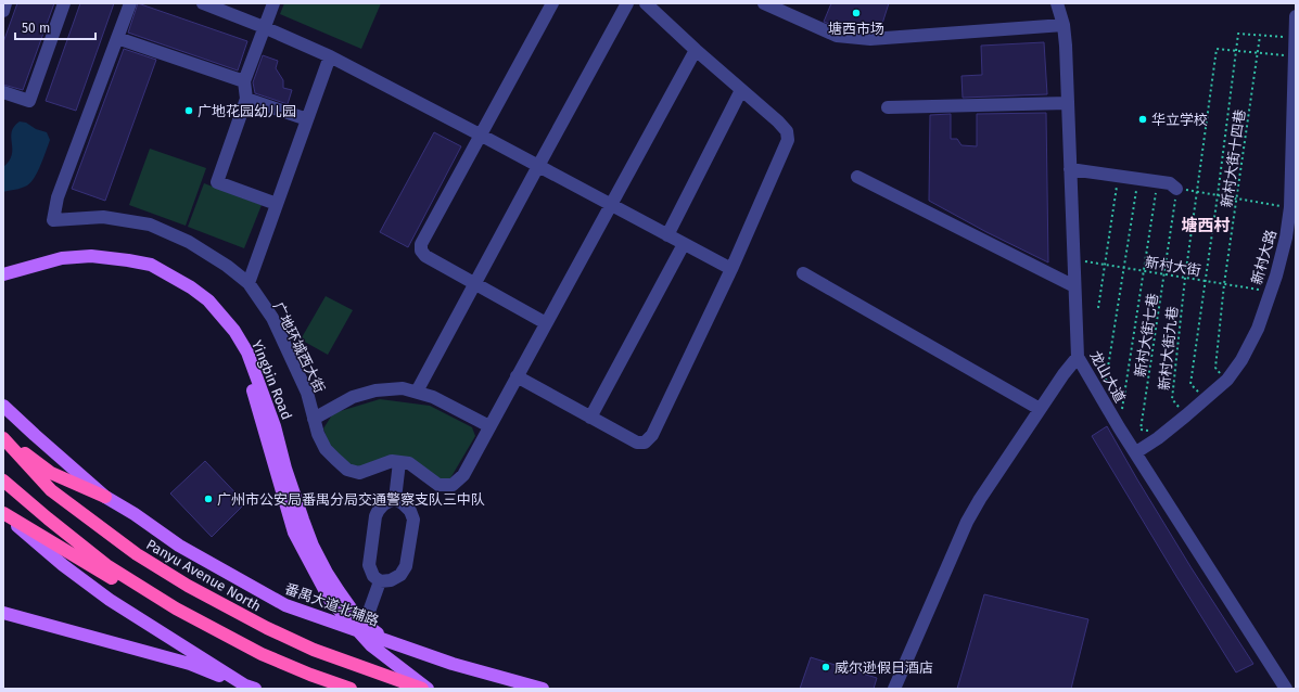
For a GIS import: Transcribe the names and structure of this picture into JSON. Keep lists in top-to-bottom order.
{
  "streets": {
    "highway": ["Panyu Avenue North"],
    "main road": ["Yingbin Road", "番禺大道北辅路"],
    "street": ["新村大路", "广地环城西大街", "龙山大道"],
    "path": [
      "新村大街十四巷",
      "新村大街",
      "新村大街七巷",
      "新村大街九巷"
    ]
  },
  "crossings": [
    ["新村大街十四巷", "新村大路"],
    ["新村大街十四巷", "新村大街"],
    ["新村大路", "新村大街"],
    ["新村大路", "新村大街七巷"],
    ["新村大路", "新村大街九巷"],
    ["新村大路", "龙山大道"],
    ["新村大街", "新村大街七巷"],
    ["新村大街", "新村大街九巷"],
    ["新村大街", "龙山大道"],
    ["Yingbin Road", "番禺大道北辅路"]
  ],
  "districts": ["塘西村"],
  "places": [
    "塘西市场",
    "广地花园幼儿园",
    "华立学校",
    "广州市公安局番禺分局交通警察支队三中队",
    "威尔逊假日酒店"
  ],
  "scale_bar": "50 m"
}
